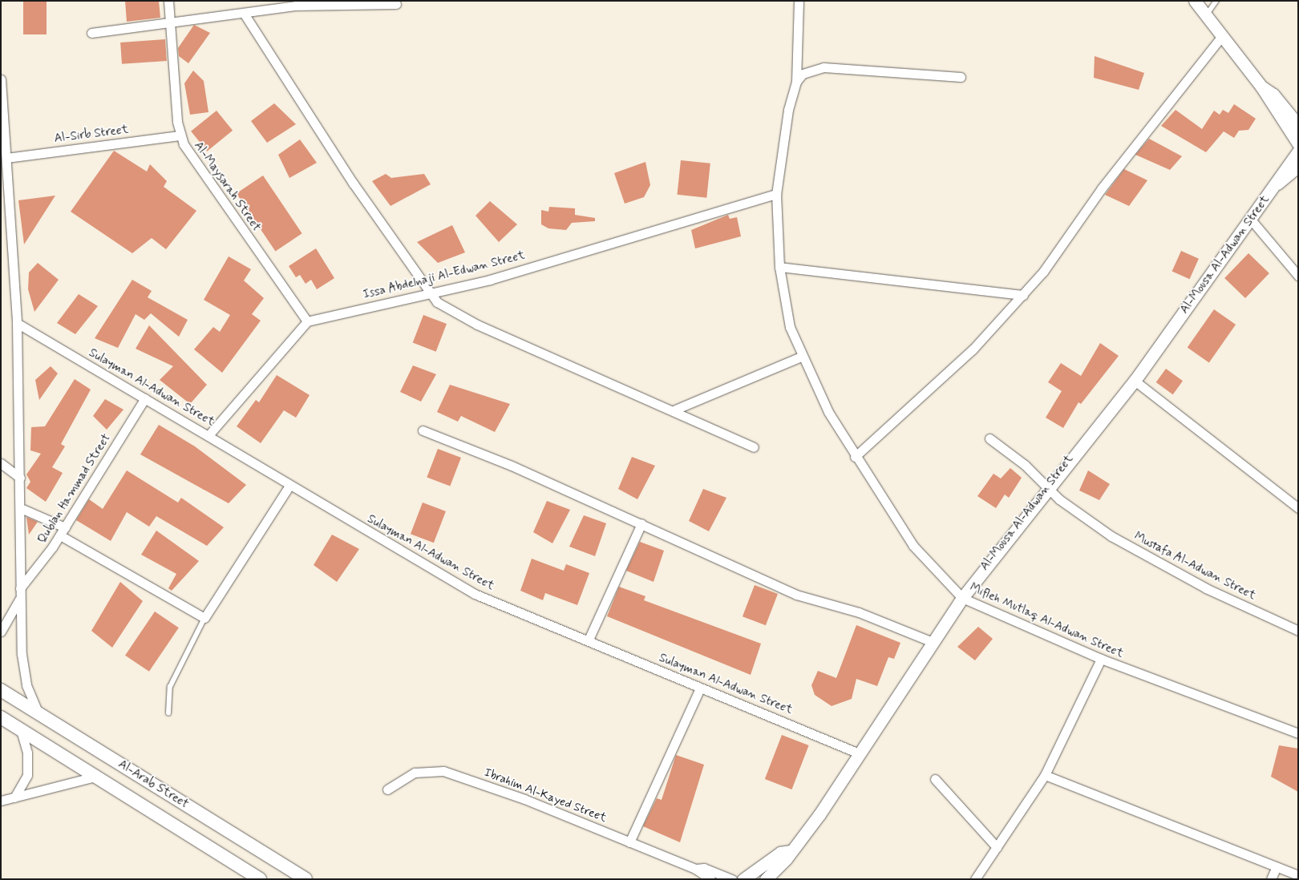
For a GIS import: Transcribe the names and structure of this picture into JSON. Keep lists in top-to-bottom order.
{
  "streets": {
    "main road": ["Al-Arab Street"],
    "street": [
      "Al-Sirb Street",
      "Al-Maysarah Street",
      "Al-Mousa Al-Adwan Street",
      "Issa Abdelnaji Al-Edwan Street",
      "Sulayman Al-Adwan Street",
      "Qublan Hammad Street",
      "Mustafa Al-Adwan Street",
      "Mifleh Mutlaq Al-Adwan Street",
      "Ibrahim Al-Kayed Street"
    ]
  },
  "crossings": [
    ["Al-Sirb Street", "Al-Maysarah Street"],
    ["Al-Maysarah Street", "Issa Abdelnaji Al-Edwan Street"],
    ["Al-Mousa Al-Adwan Street", "Sulayman Al-Adwan Street"],
    ["Al-Mousa Al-Adwan Street", "Mustafa Al-Adwan Street"],
    ["Al-Mousa Al-Adwan Street", "Mifleh Mutlaq Al-Adwan Street"],
    ["Issa Abdelnaji Al-Edwan Street", "Mifleh Mutlaq Al-Adwan Street"],
    ["Sulayman Al-Adwan Street", "Qublan Hammad Street"]
  ]
}
